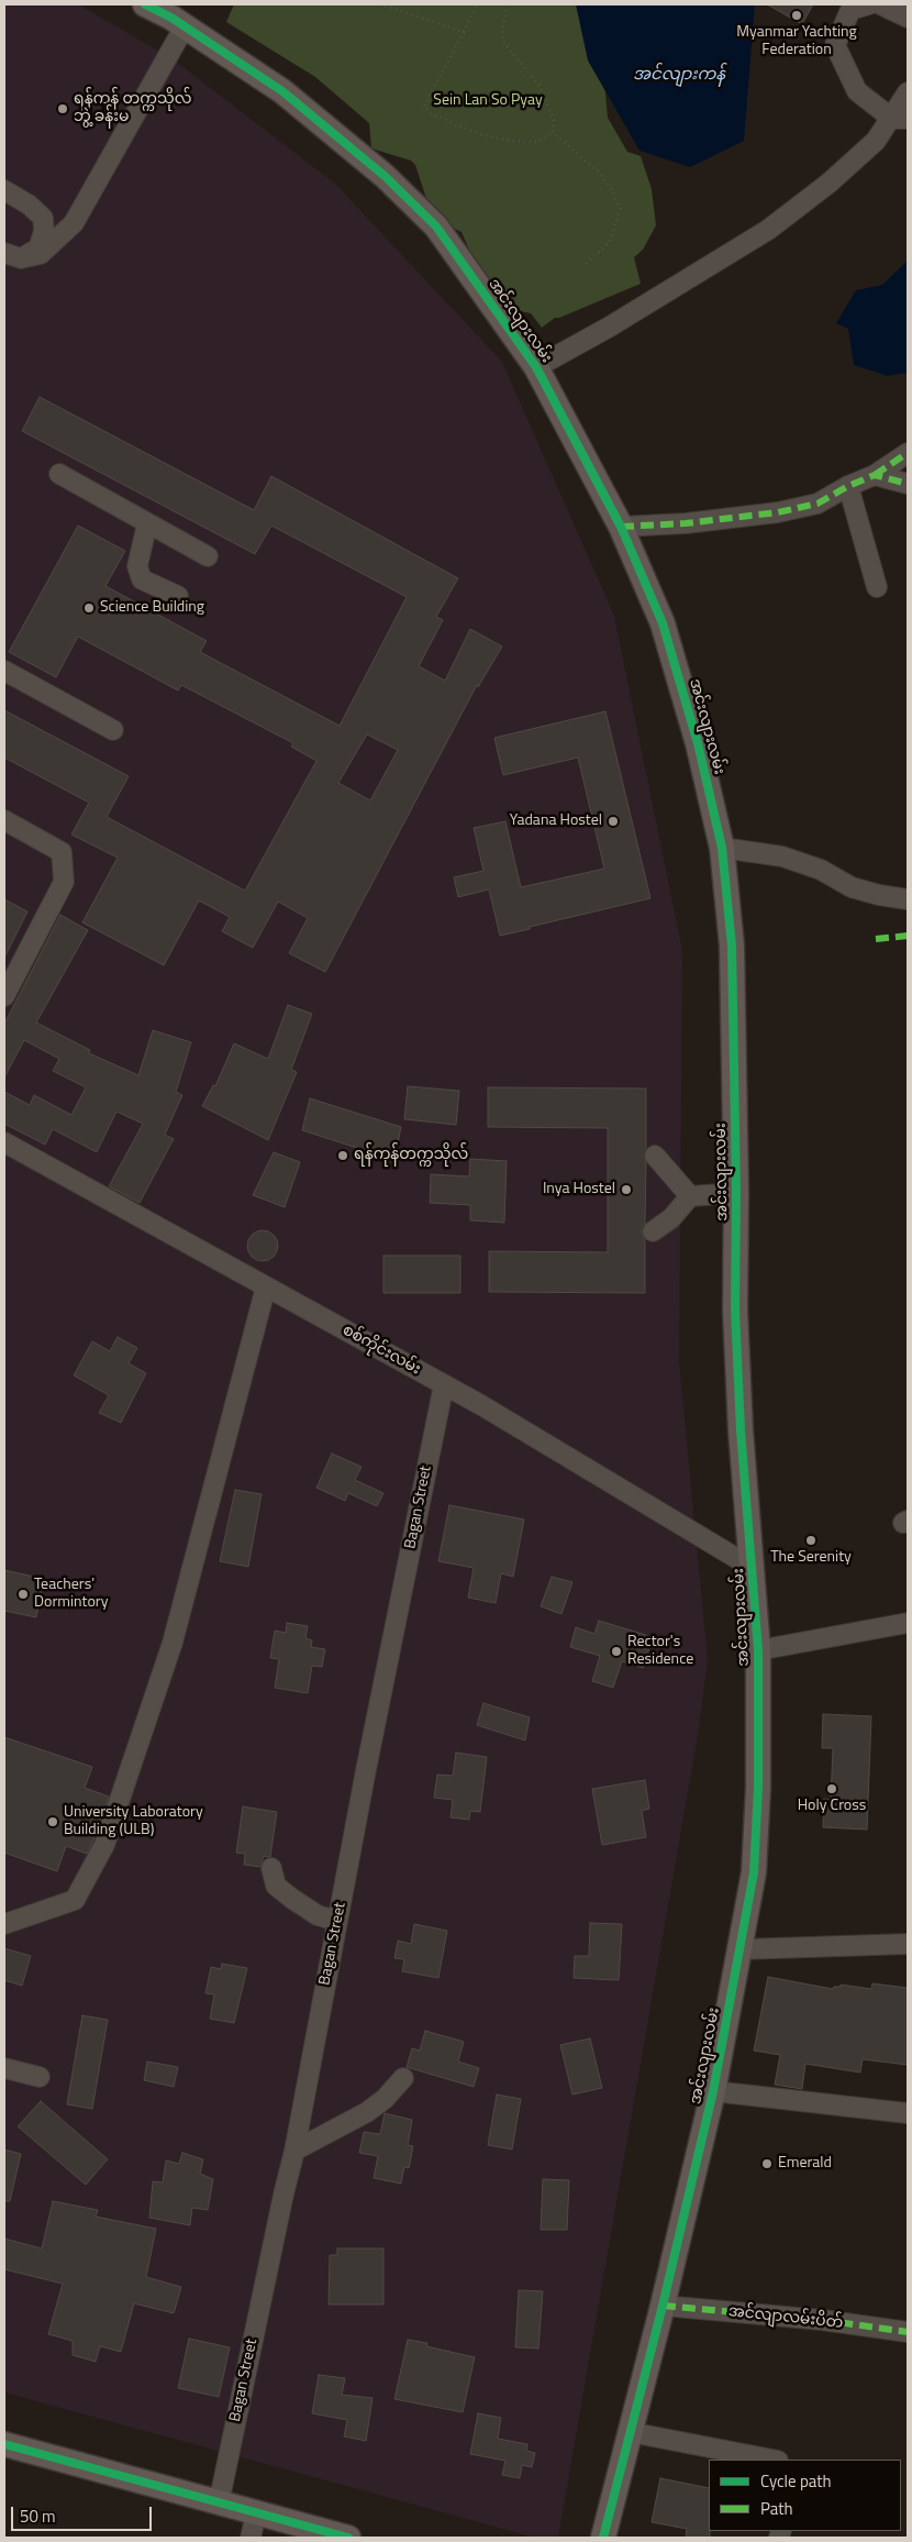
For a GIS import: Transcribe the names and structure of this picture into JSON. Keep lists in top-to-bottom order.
{
  "streets": {
    "main road": ["အင်းလျားလမ်း"],
    "street": ["စစ်ကိုင်းလမ်း", "Bagan Street", "အင်လျာလမ်းပိတ်"]
  },
  "crossings": [
    ["အင်းလျားလမ်း", "စစ်ကိုင်းလမ်း"],
    ["အင်းလျားလမ်း", "အင်လျာလမ်းပိတ်"],
    ["စစ်ကိုင်းလမ်း", "Bagan Street"]
  ],
  "water": ["အင်လျားကန်"],
  "parks": ["Sein Lan So Pyay"],
  "places": [
    "Myanmar Yachting Federation",
    "ရန်ကုန် တက္ကသိုလ် ဘွဲ့ ခန်းမ",
    "Science Building",
    "Yadana Hostel",
    "ရန်ကုန်တက္ကသိုလ်",
    "Inya Hostel",
    "The Serenity",
    "Teachers' Dormintory",
    "Rector's Residence",
    "Holy Cross",
    "University Laboratory Building (ULB)",
    "Emerald"
  ],
  "legend": ["Cycle path", "Path"],
  "scale_bar": "50 m"
}
